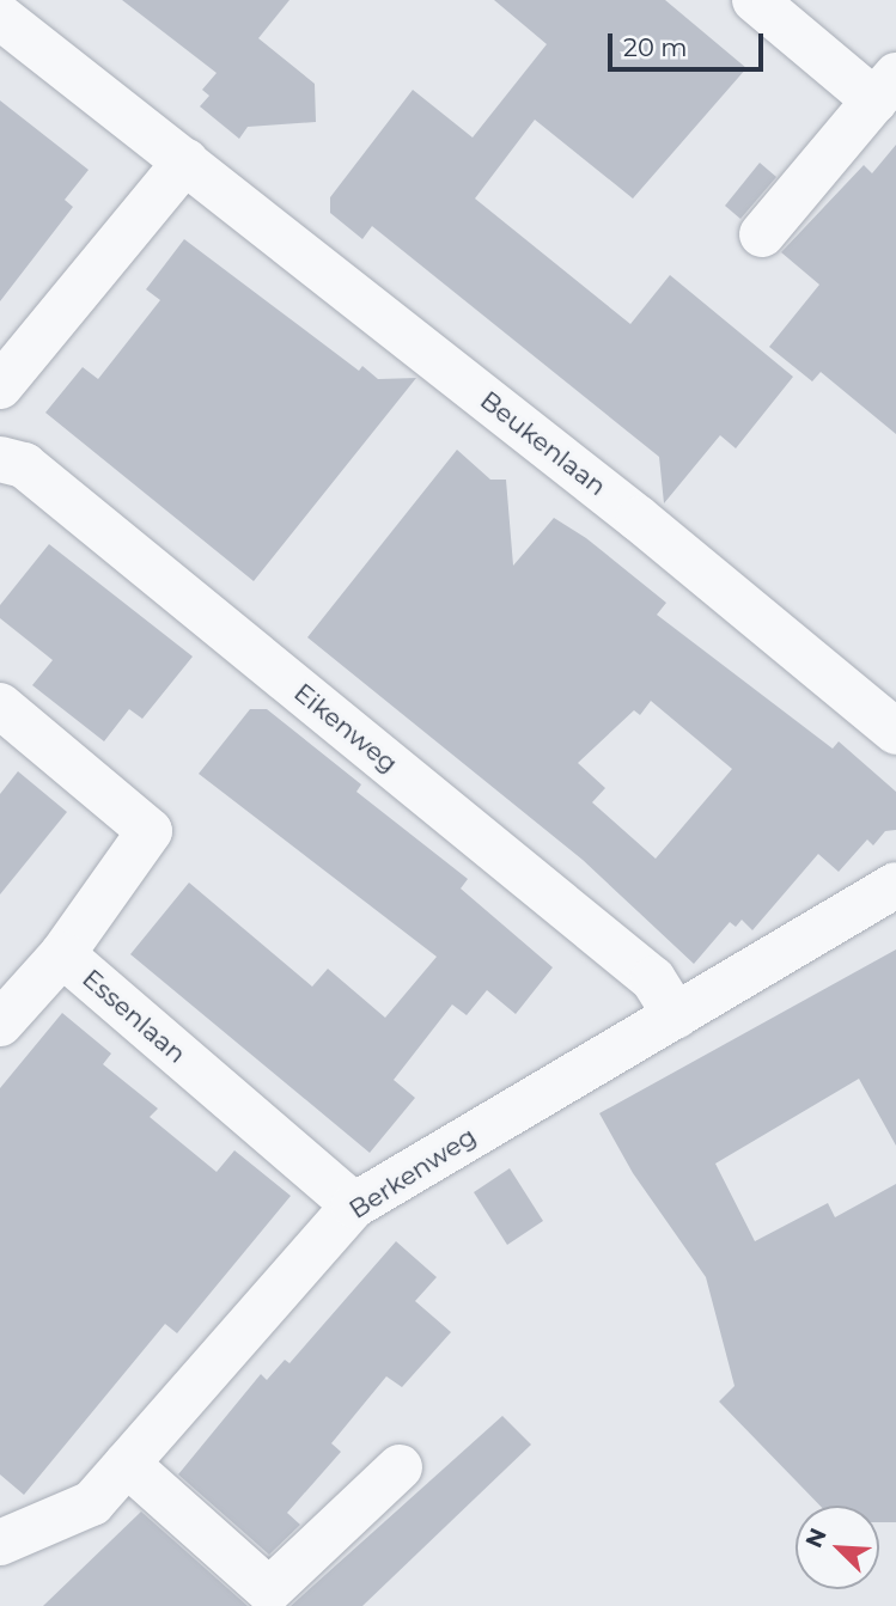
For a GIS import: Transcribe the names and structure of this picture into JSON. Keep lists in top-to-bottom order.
{
  "streets": {
    "street": [
      "Beukenlaan",
      "Eikenweg",
      "Essenlaan",
      "Berkenweg"
    ]
  },
  "crossings": [
    ["Eikenweg", "Berkenweg"],
    ["Essenlaan", "Berkenweg"]
  ],
  "scale_bar": "20 m",
  "north": "top left"
}
